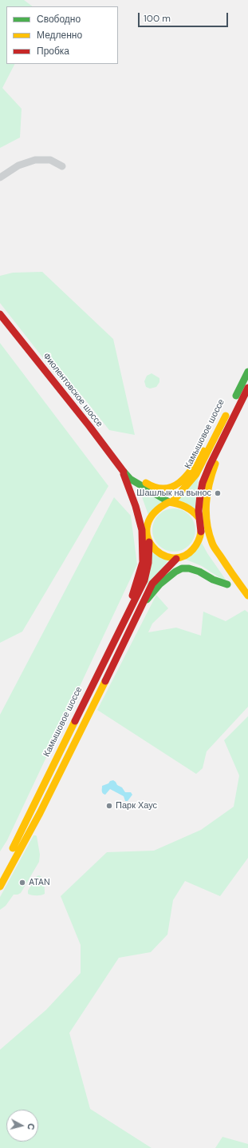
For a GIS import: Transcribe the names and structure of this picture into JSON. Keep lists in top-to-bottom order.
{
  "streets": {
    "main road": ["Фиолентовское шоссе", "Камышовое шоссе"]
  },
  "crossings": [
    ["Фиолентовское шоссе", "Камышовое шоссе"]
  ],
  "places": ["Шашлык на вынос", "Парк Хаус", "ATAN"],
  "legend": ["Свободно", "Медленно", "Пробка"],
  "scale_bar": "100 m",
  "north": "right"
}
